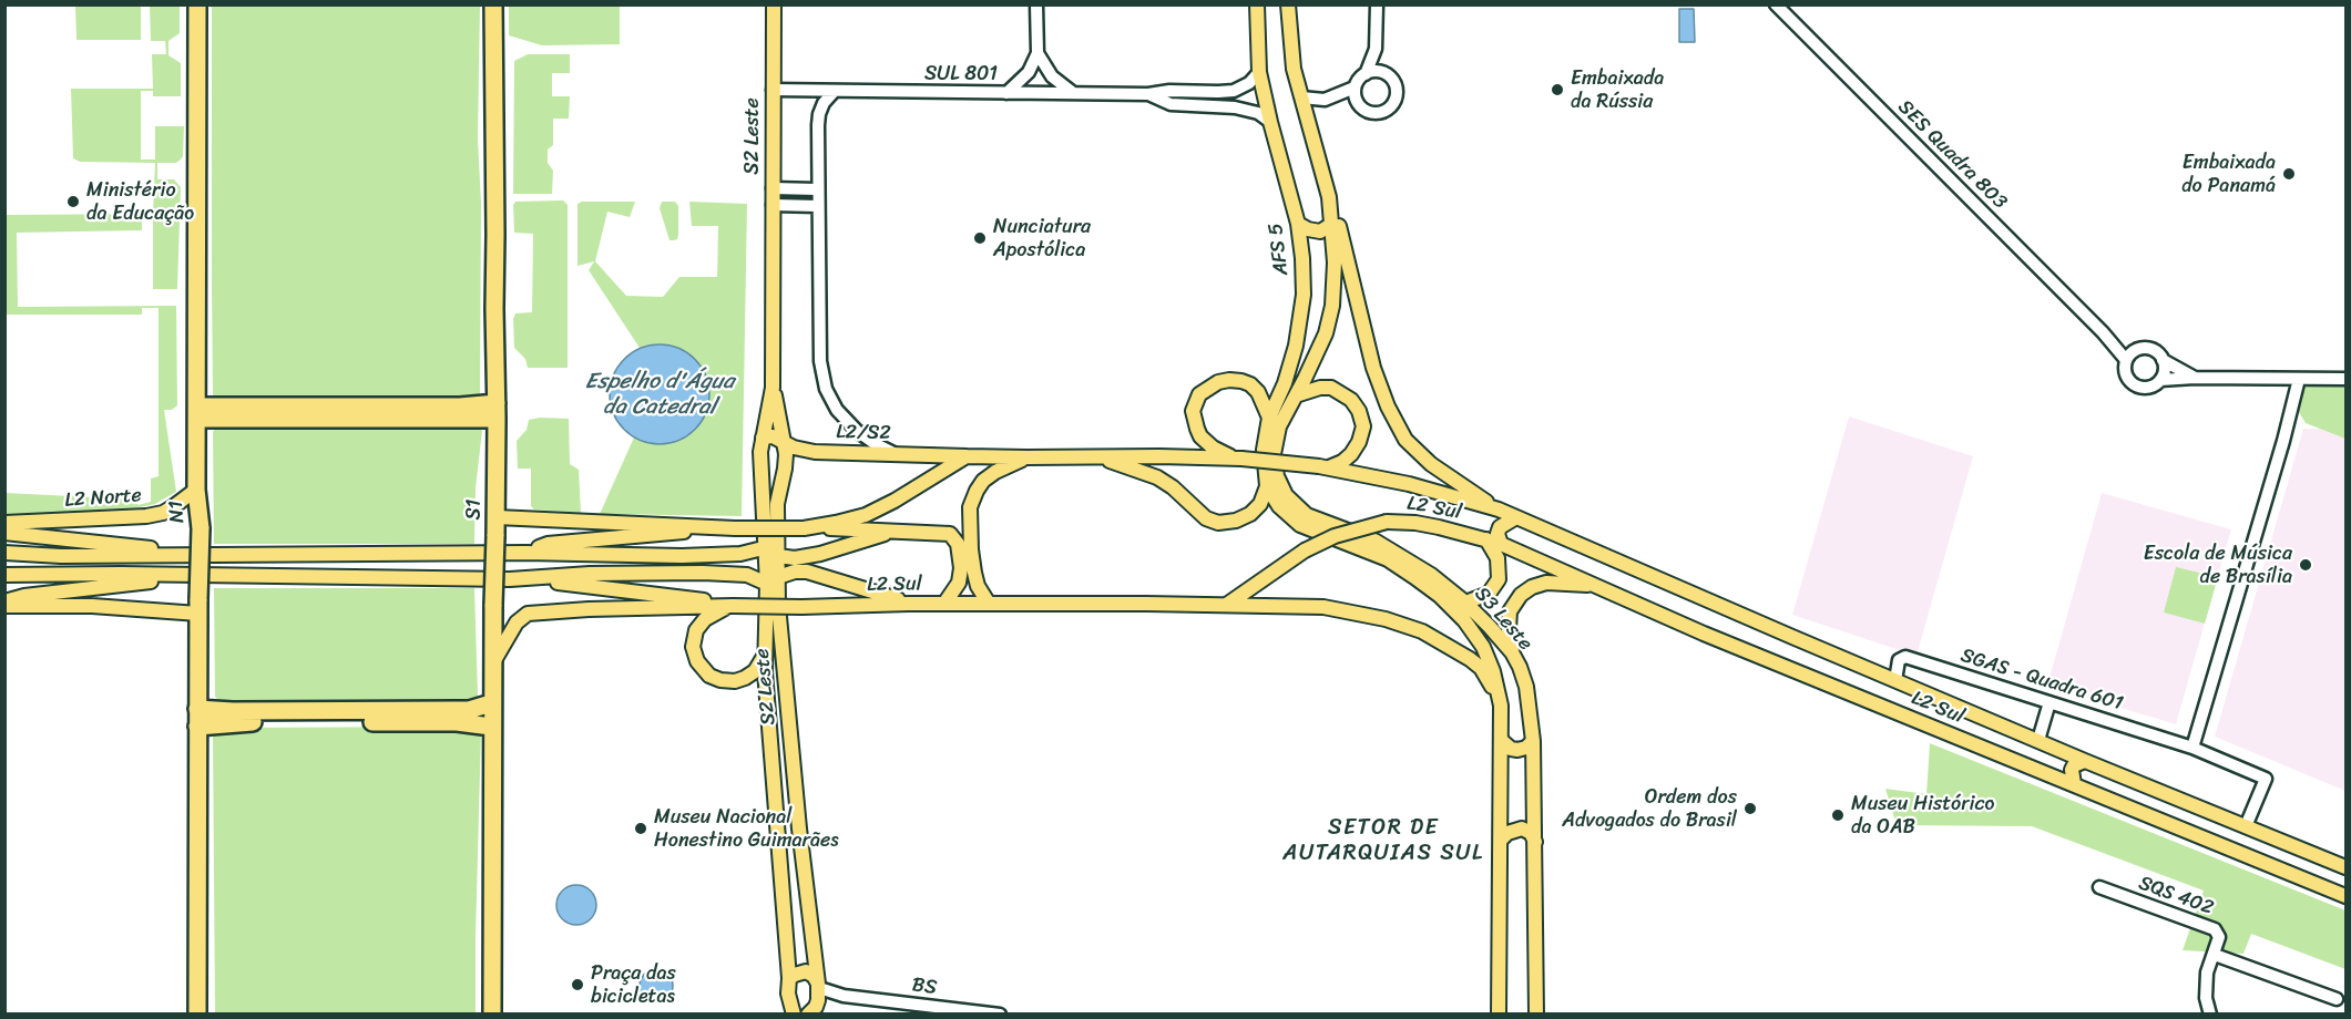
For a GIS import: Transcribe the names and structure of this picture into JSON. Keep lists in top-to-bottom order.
{
  "streets": {
    "highway": ["S1", "N1"],
    "main road": [
      "S2 Leste",
      "AFS 5",
      "L2/S2",
      "L2 Norte",
      "L2 Sul",
      "S3 Leste"
    ],
    "street": [
      "SUL 801",
      "SES Quadra 803",
      "SGAS - Quadra 601",
      "SQS 402",
      "BS"
    ]
  },
  "crossings": [
    ["SUL 801", "S2 Leste"],
    ["SUL 801", "AFS 5"],
    ["S2 Leste", "L2/S2"],
    ["S2 Leste", "BS"],
    ["AFS 5", "S3 Leste"],
    ["L2/S2", "L2 Sul"],
    ["L2 Norte", "N1"],
    ["L2 Sul", "S1"],
    ["L2 Sul", "SGAS - Quadra 601"]
  ],
  "districts": ["SETOR DE AUTARQUIAS SUL"],
  "water": ["Espelho d'Água da Catedral"],
  "places": [
    "Embaixada da Rússia",
    "Embaixada do Panamá",
    "Ministério da Educação",
    "Nunciatura Apostólica",
    "Escola de Música de Brasília",
    "Ordem dos Advogados do Brasil",
    "Museu Histórico da OAB",
    "Museu Nacional Honestino Guimarães",
    "Praça das bicicletas"
  ]
}
